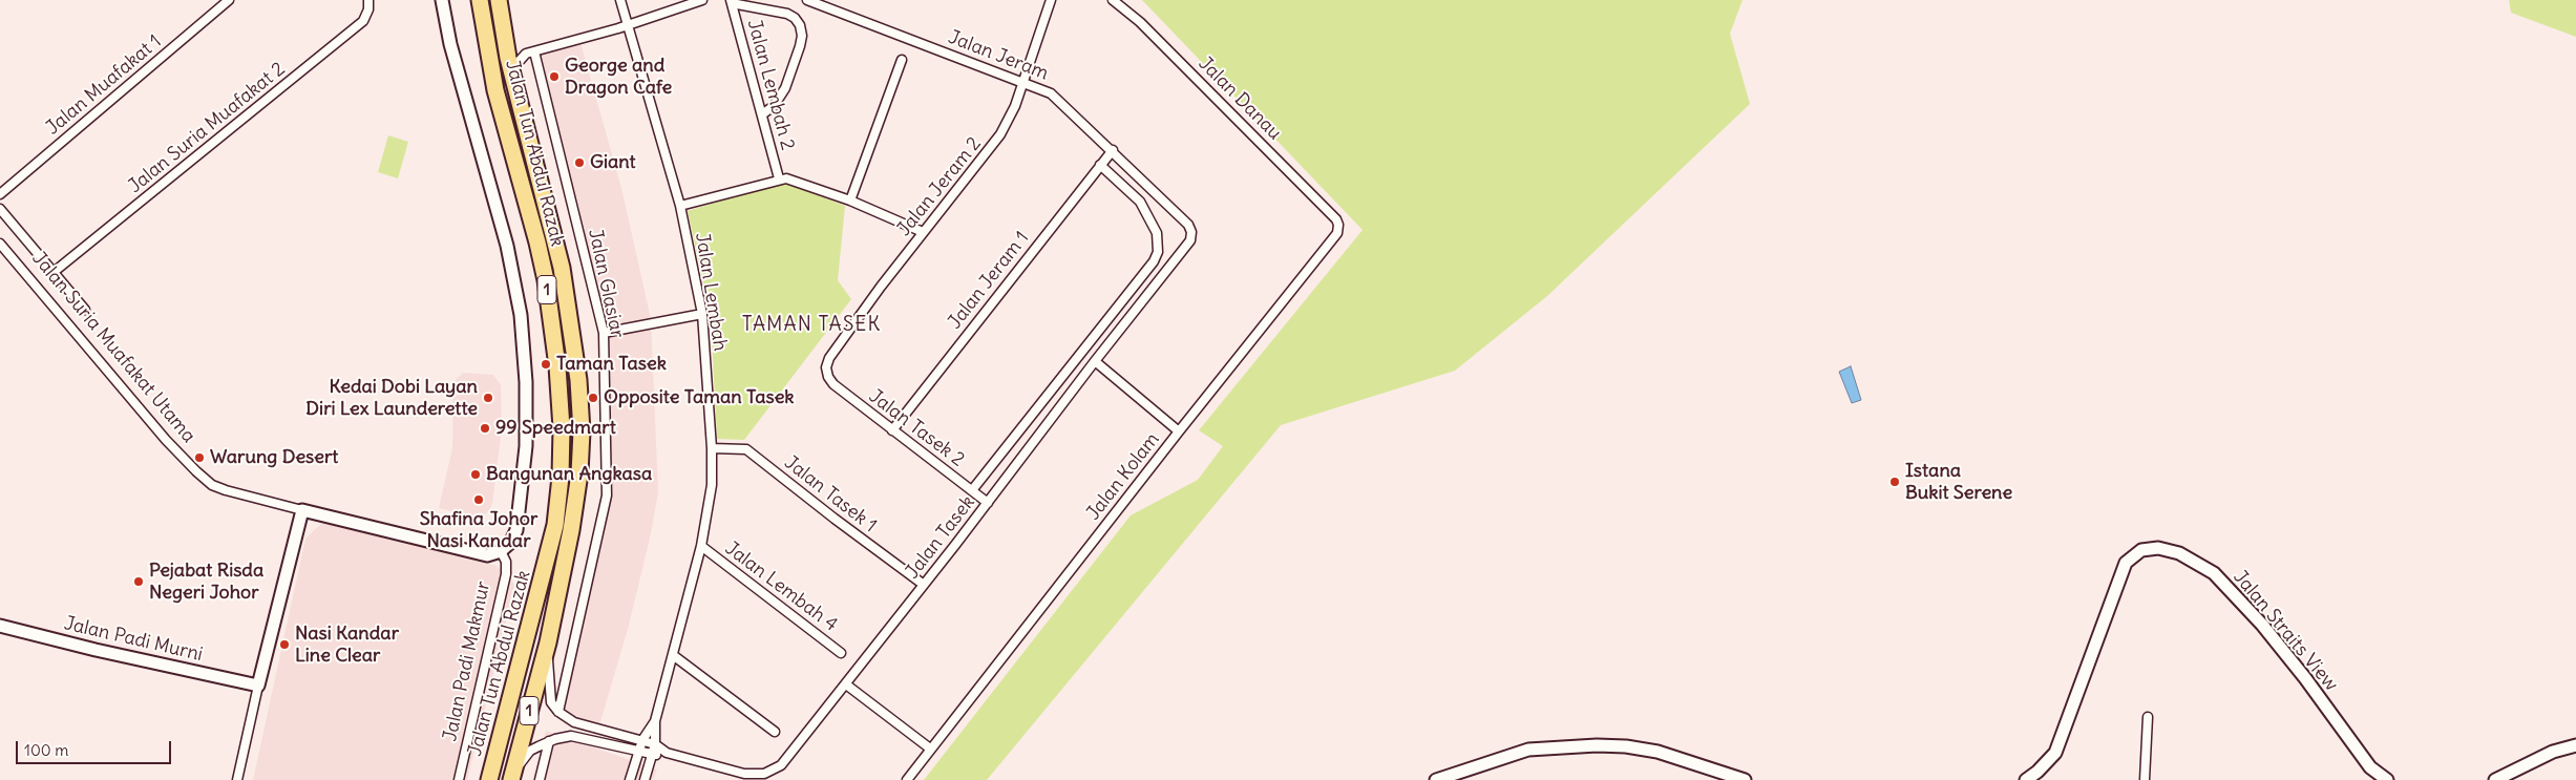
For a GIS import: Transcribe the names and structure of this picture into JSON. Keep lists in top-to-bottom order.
{
  "streets": {
    "highway": ["Jalan Tun Abdul Razak", "1"],
    "street": [
      "Jalan Jeram",
      "Jalan Muafakat 1",
      "Jalan Lembah 2",
      "Jalan Danau",
      "Jalan Suria Muafakat 2",
      "Jalan Jeram 2",
      "Jalan Jeram 1",
      "Jalan Glasiar",
      "Jalan Lembah",
      "Jalan Suria Muafakat Utama",
      "Jalan Tasek 2",
      "Jalan Kolam",
      "Jalan Tasek 1",
      "Jalan Tasek",
      "Jalan Lembah 4",
      "Jalan Straits View",
      "Jalan Padi Murni",
      "Jalan Padi Makmur"
    ]
  },
  "crossings": [
    ["Jalan Jeram", "Jalan Jeram 2"],
    ["Jalan Jeram", "Jalan Jeram 1"],
    ["Jalan Jeram", "Jalan Tasek"],
    ["Jalan Danau", "Jalan Kolam"],
    ["Jalan Jeram 2", "Jalan Tasek 2"],
    ["Jalan Jeram 1", "Jalan Tasek 2"],
    ["Jalan Jeram 1", "Jalan Tasek"],
    ["Jalan Glasiar", "Jalan Tasek"],
    ["Jalan Lembah", "Jalan Tasek 1"],
    ["Jalan Lembah", "Jalan Tasek"],
    ["Jalan Lembah", "Jalan Lembah 4"],
    ["Jalan Suria Muafakat Utama", "Jalan Padi Makmur"],
    ["Jalan Tasek 2", "Jalan Tasek"],
    ["Jalan Tasek 1", "Jalan Tasek"]
  ],
  "districts": ["TAMAN TASEK"],
  "places": [
    "George and Dragon Cafe",
    "Giant",
    "Taman Tasek",
    "Kedai Dobi Layan Diri Lex Launderette",
    "Opposite Taman Tasek",
    "99 Speedmart",
    "Warung Desert",
    "Bangunan Angkasa",
    "Istana Bukit Serene",
    "Shafina Johor Nasi Kandar",
    "Pejabat Risda Negeri Johor",
    "Nasi Kandar Line Clear"
  ],
  "scale_bar": "100 m"
}
